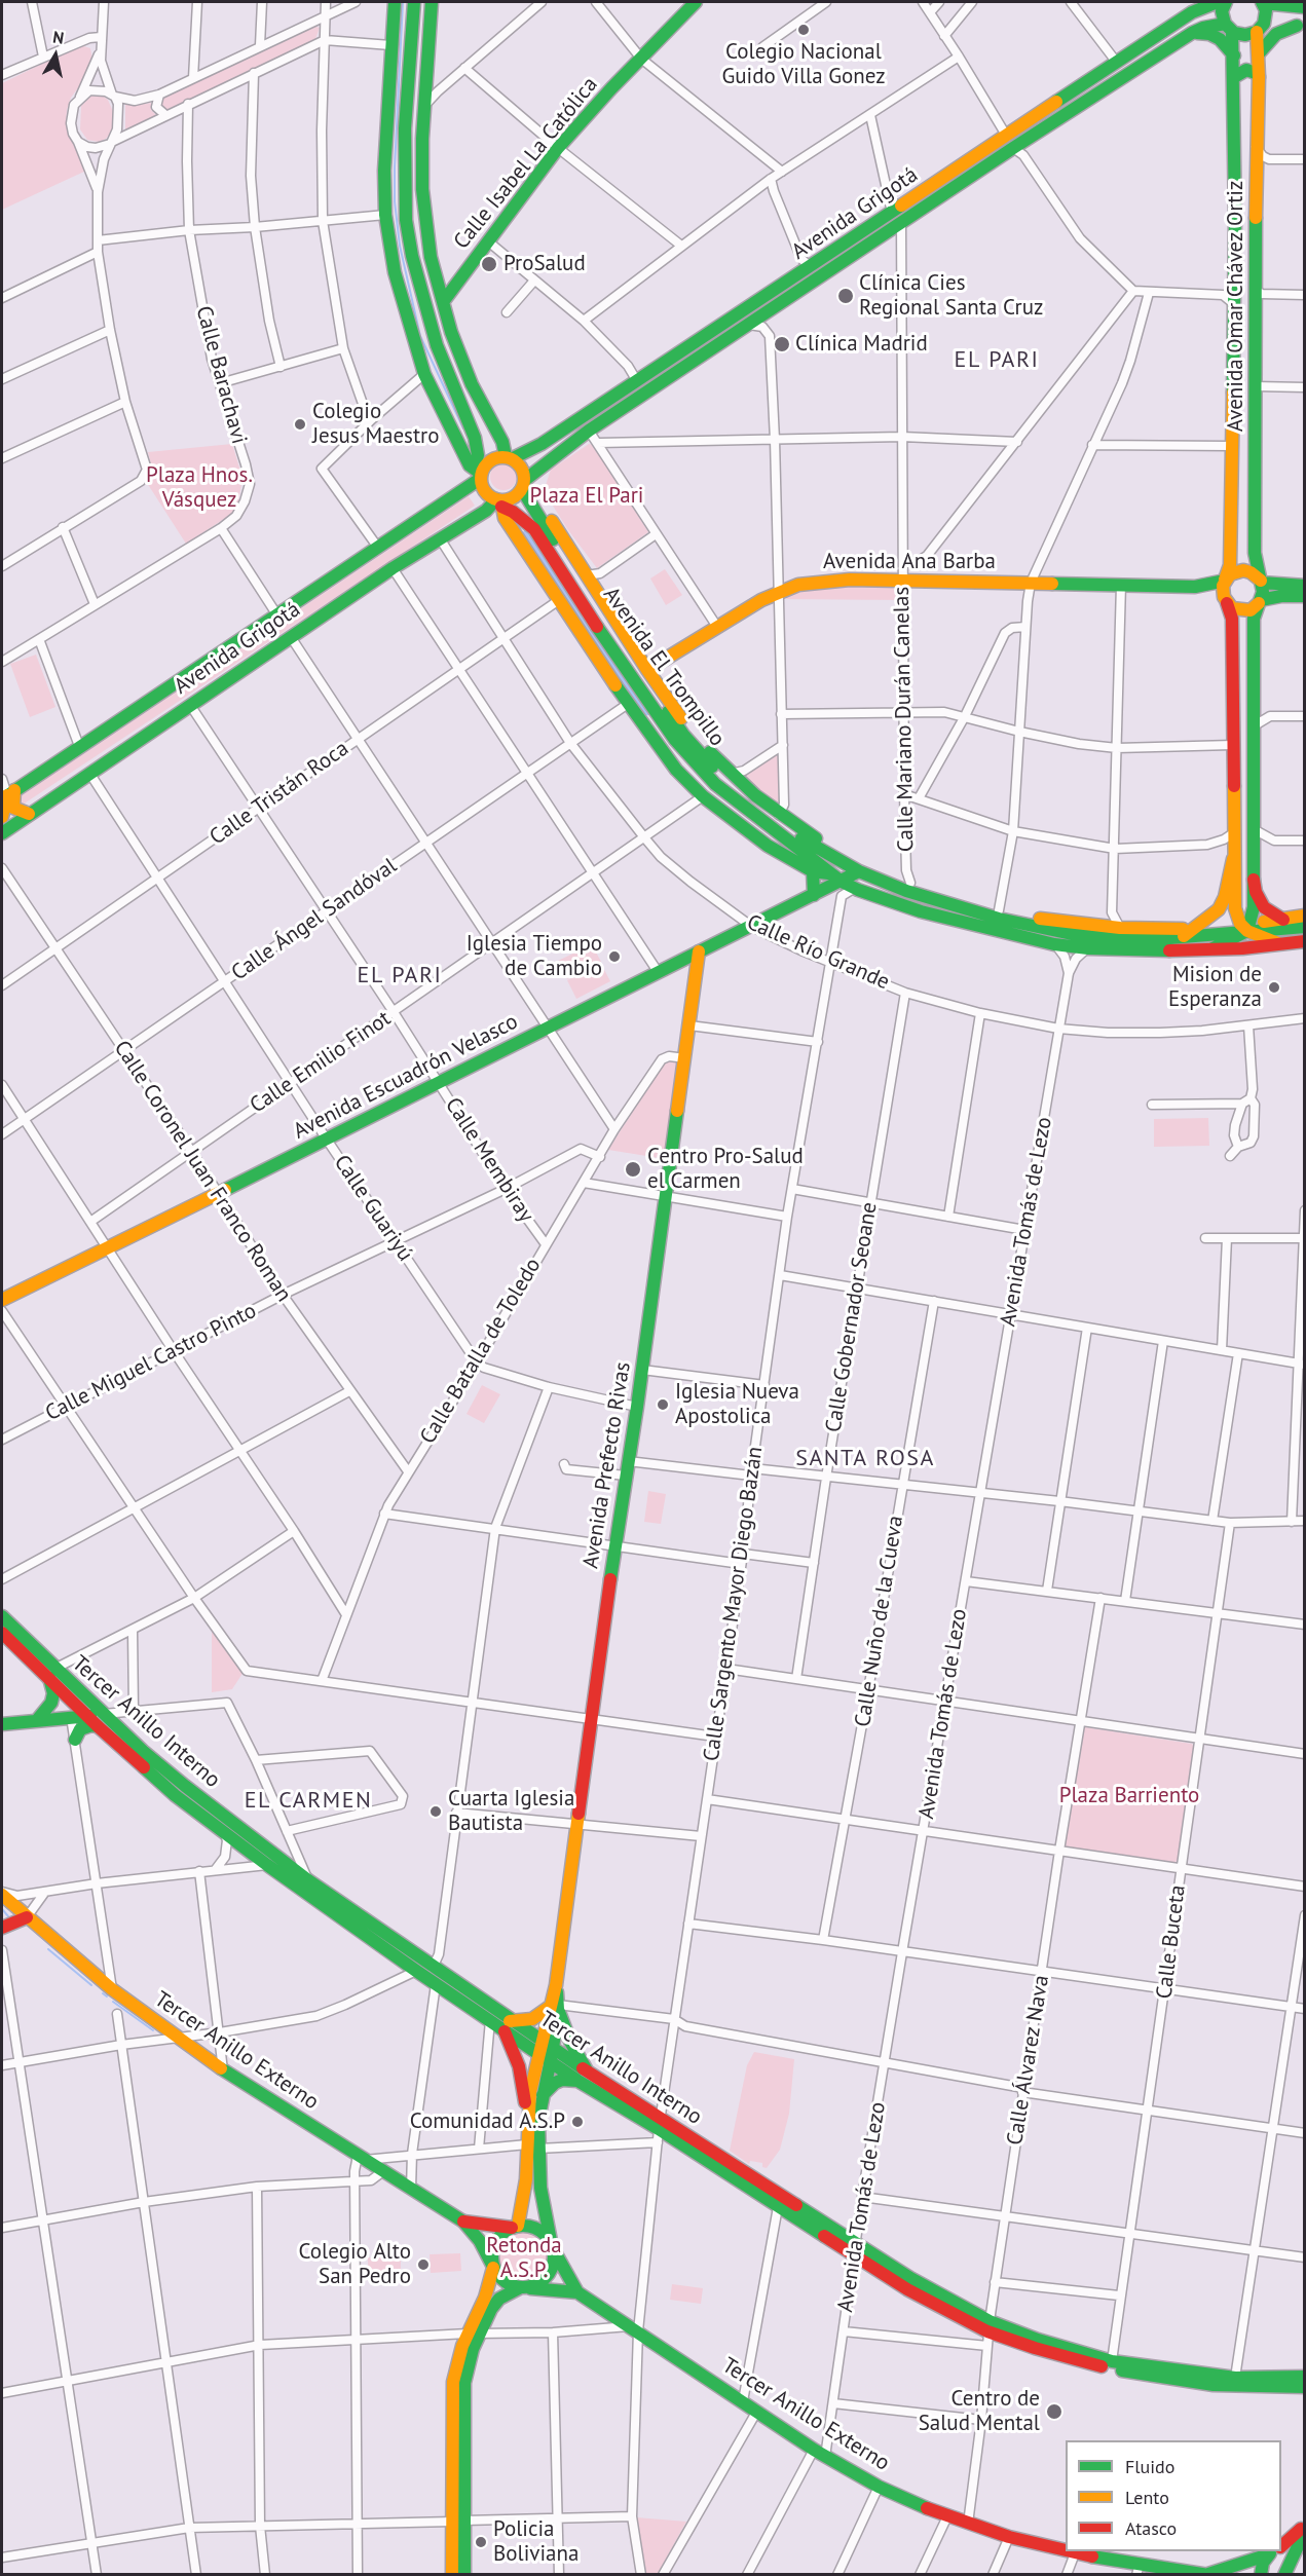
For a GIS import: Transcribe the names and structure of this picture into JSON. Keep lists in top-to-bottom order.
{
  "streets": {
    "main road": [
      "Calle Isabel La Católica",
      "Avenida Grigotá",
      "Avenida Omar Chávez Ortiz",
      "Avenida Ana Barba",
      "Avenida El Trompillo",
      "Avenida Escuadrón Velasco",
      "Avenida Prefecto Rivas",
      "Tercer Anillo Interno",
      "Tercer Anillo Externo"
    ],
    "street": [
      "Calle Barachavi",
      "Calle Mariano Durán Canelas",
      "Calle Tristán Roca",
      "Calle Ángel Sandóval",
      "Calle Río Grande",
      "Calle Emilio Finot",
      "Calle Membiray",
      "Calle Coronel Juan Franco Roman",
      "Calle Guariyú",
      "Avenida Tomás de Lezo",
      "Calle Gobernador Seoane",
      "Calle Batalla de Toledo",
      "Calle Miguel Castro Pinto",
      "Calle Sargento Mayor Diego Bazán",
      "Calle Nuño de la Cueva",
      "Calle Buceta",
      "Calle Álvarez Nava"
    ]
  },
  "crossings": [
    ["Avenida Grigotá", "Avenida Omar Chávez Ortiz"],
    ["Avenida Grigotá", "Avenida El Trompillo"],
    ["Avenida Grigotá", "Calle Mariano Durán Canelas"],
    ["Avenida Grigotá", "Calle Río Grande"],
    ["Avenida Grigotá", "Calle Membiray"],
    ["Avenida Grigotá", "Calle Guariyú"],
    ["Avenida Omar Chávez Ortiz", "Avenida Ana Barba"],
    ["Avenida Ana Barba", "Avenida El Trompillo"],
    ["Avenida Ana Barba", "Calle Mariano Durán Canelas"],
    ["Avenida El Trompillo", "Calle Mariano Durán Canelas"],
    ["Avenida El Trompillo", "Calle Tristán Roca"],
    ["Avenida El Trompillo", "Calle Ángel Sandóval"],
    ["Avenida El Trompillo", "Calle Emilio Finot"],
    ["Avenida El Trompillo", "Avenida Escuadrón Velasco"],
    ["Avenida El Trompillo", "Avenida Tomás de Lezo"],
    ["Avenida El Trompillo", "Calle Sargento Mayor Diego Bazán"],
    ["Calle Tristán Roca", "Calle Río Grande"],
    ["Calle Tristán Roca", "Calle Membiray"],
    ["Calle Tristán Roca", "Calle Coronel Juan Franco Roman"],
    ["Calle Tristán Roca", "Calle Guariyú"],
    ["Calle Ángel Sandóval", "Calle Río Grande"],
    ["Calle Ángel Sandóval", "Calle Membiray"],
    ["Calle Ángel Sandóval", "Calle Coronel Juan Franco Roman"],
    ["Calle Ángel Sandóval", "Calle Guariyú"],
    ["Calle Río Grande", "Calle Emilio Finot"],
    ["Calle Río Grande", "Avenida Escuadrón Velasco"],
    ["Calle Río Grande", "Avenida Tomás de Lezo"],
    ["Calle Río Grande", "Calle Gobernador Seoane"],
    ["Calle Río Grande", "Calle Sargento Mayor Diego Bazán"],
    ["Calle Emilio Finot", "Calle Membiray"],
    ["Calle Emilio Finot", "Calle Coronel Juan Franco Roman"],
    ["Calle Emilio Finot", "Calle Guariyú"],
    ["Avenida Escuadrón Velasco", "Calle Membiray"],
    ["Avenida Escuadrón Velasco", "Calle Coronel Juan Franco Roman"],
    ["Avenida Escuadrón Velasco", "Calle Guariyú"],
    ["Avenida Escuadrón Velasco", "Avenida Prefecto Rivas"],
    ["Calle Membiray", "Calle Batalla de Toledo"],
    ["Calle Membiray", "Calle Miguel Castro Pinto"],
    ["Calle Coronel Juan Franco Roman", "Calle Batalla de Toledo"],
    ["Calle Coronel Juan Franco Roman", "Calle Miguel Castro Pinto"],
    ["Calle Guariyú", "Calle Batalla de Toledo"],
    ["Calle Guariyú", "Calle Miguel Castro Pinto"],
    ["Avenida Tomás de Lezo", "Tercer Anillo Interno"],
    ["Avenida Tomás de Lezo", "Tercer Anillo Externo"],
    ["Calle Batalla de Toledo", "Calle Miguel Castro Pinto"],
    ["Calle Batalla de Toledo", "Avenida Prefecto Rivas"],
    ["Avenida Prefecto Rivas", "Tercer Anillo Interno"],
    ["Avenida Prefecto Rivas", "Tercer Anillo Externo"],
    ["Calle Sargento Mayor Diego Bazán", "Tercer Anillo Interno"],
    ["Calle Sargento Mayor Diego Bazán", "Tercer Anillo Externo"],
    ["Tercer Anillo Interno", "Calle Buceta"],
    ["Tercer Anillo Interno", "Calle Álvarez Nava"],
    ["Tercer Anillo Externo", "Calle Álvarez Nava"]
  ],
  "districts": [
    "EL PARI",
    "EL PARI",
    "SANTA ROSA",
    "EL CARMEN"
  ],
  "parks": [
    "Plaza Hnos. Vásquez",
    "Plaza El Pari",
    "Plaza Barriento",
    "Retonda A.S.P."
  ],
  "places": [
    "Colegio Nacional Guido Villa Gonez",
    "ProSalud",
    "Clínica Cies Regional Santa Cruz",
    "Clínica Madrid",
    "Colegio Jesus Maestro",
    "Iglesia Tiempo de Cambio",
    "Mision de Esperanza",
    "Centro Pro-Salud el Carmen",
    "Iglesia Nueva Apostolica",
    "Cuarta Iglesia Bautista",
    "Comunidad A.S.P",
    "Colegio Alto San Pedro",
    "Centro de Salud Mental",
    "Policia Boliviana"
  ],
  "legend": ["Fluido", "Lento", "Atasco"],
  "north": "top"
}
